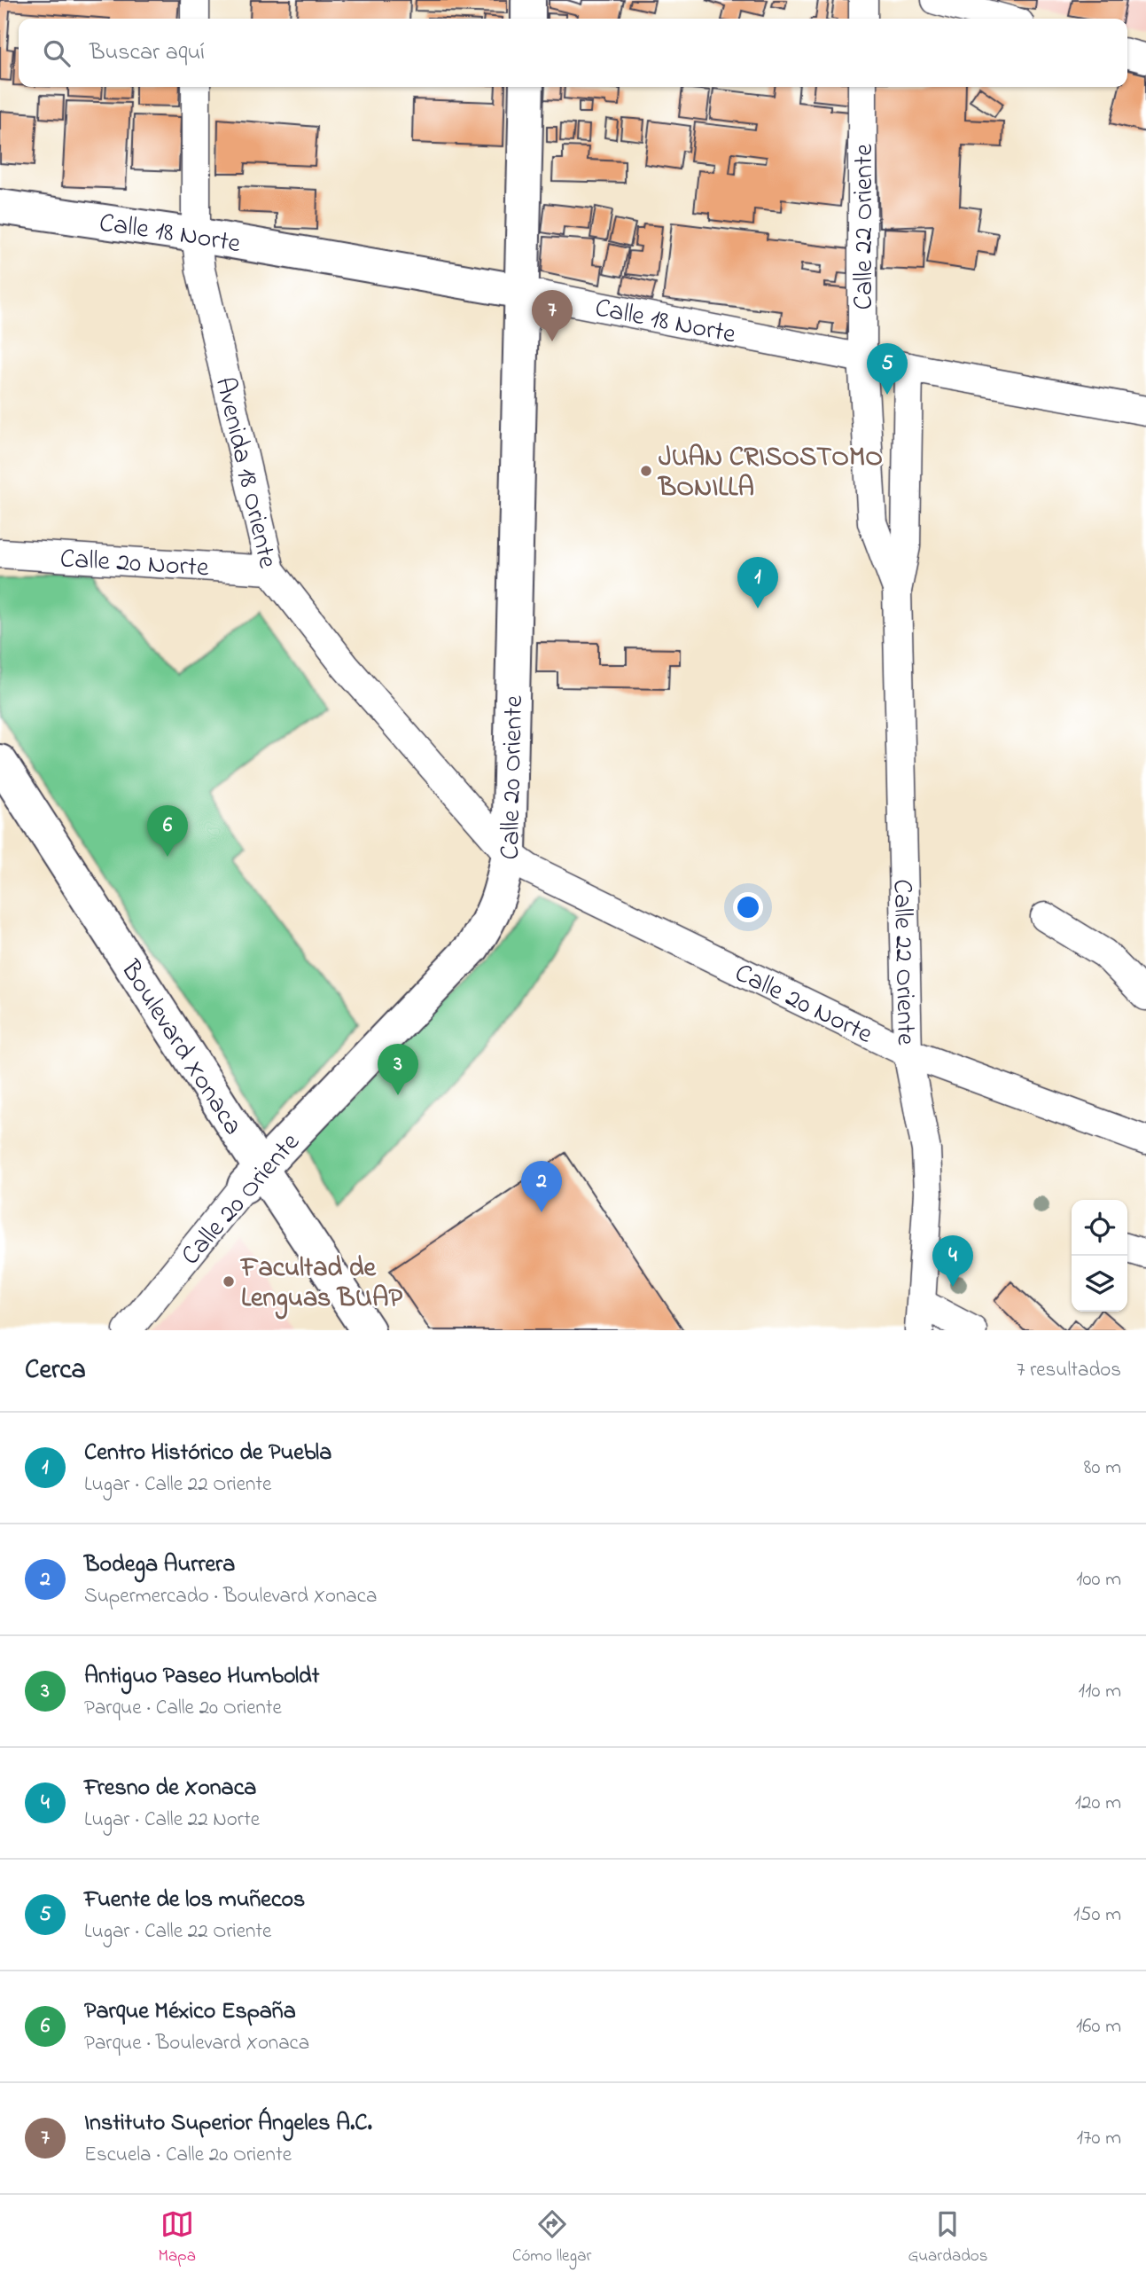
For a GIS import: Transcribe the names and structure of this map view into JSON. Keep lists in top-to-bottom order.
{
  "streets": {
    "street": [
      "Calle 22 Oriente",
      "Calle 18 Norte",
      "Avenida 18 Oriente",
      "Calle 20 Norte",
      "Calle 20 Oriente",
      "Boulevard Xonaca"
    ]
  },
  "crossings": [
    ["Calle 22 Oriente", "Calle 18 Norte"],
    ["Calle 22 Oriente", "Calle 20 Norte"],
    ["Calle 18 Norte", "Avenida 18 Oriente"],
    ["Calle 18 Norte", "Calle 20 Oriente"],
    ["Avenida 18 Oriente", "Calle 20 Norte"],
    ["Avenida 18 Oriente", "Calle 20 Oriente"],
    ["Calle 20 Norte", "Calle 20 Oriente"],
    ["Calle 20 Oriente", "Boulevard Xonaca"]
  ],
  "places": ["JUAN CRISOSTOMO BONILLA", "Facultad de Lenguas BUAP"],
  "page": {
    "search": "Buscar aquí",
    "pins": [
      "7",
      "5",
      "1",
      "6",
      "3",
      "2",
      "4"
    ],
    "heading": ["Cerca", "7 resultados"],
    "list": [
      {
        "mark": "1",
        "name": "Centro Histórico de Puebla",
        "note": "Lugar · Calle 22 Oriente",
        "value": "80 m"
      },
      {
        "mark": "2",
        "name": "Bodega Aurrera",
        "note": "Supermercado · Boulevard Xonaca",
        "value": "100 m"
      },
      {
        "mark": "3",
        "name": "Antiguo Paseo Humboldt",
        "note": "Parque · Calle 20 Oriente",
        "value": "110 m"
      },
      {
        "mark": "4",
        "name": "Fresno de Xonaca",
        "note": "Lugar · Calle 22 Norte",
        "value": "120 m"
      },
      {
        "mark": "5",
        "name": "Fuente de los muñecos",
        "note": "Lugar · Calle 22 Oriente",
        "value": "150 m"
      },
      {
        "mark": "6",
        "name": "Parque México España",
        "note": "Parque · Boulevard Xonaca",
        "value": "160 m"
      },
      {
        "mark": "7",
        "name": "Instituto Superior Ángeles A.C.",
        "note": "Escuela · Calle 20 Oriente",
        "value": "170 m"
      }
    ],
    "nav": ["Mapa", "Cómo llegar", "Guardados"]
  }
}
